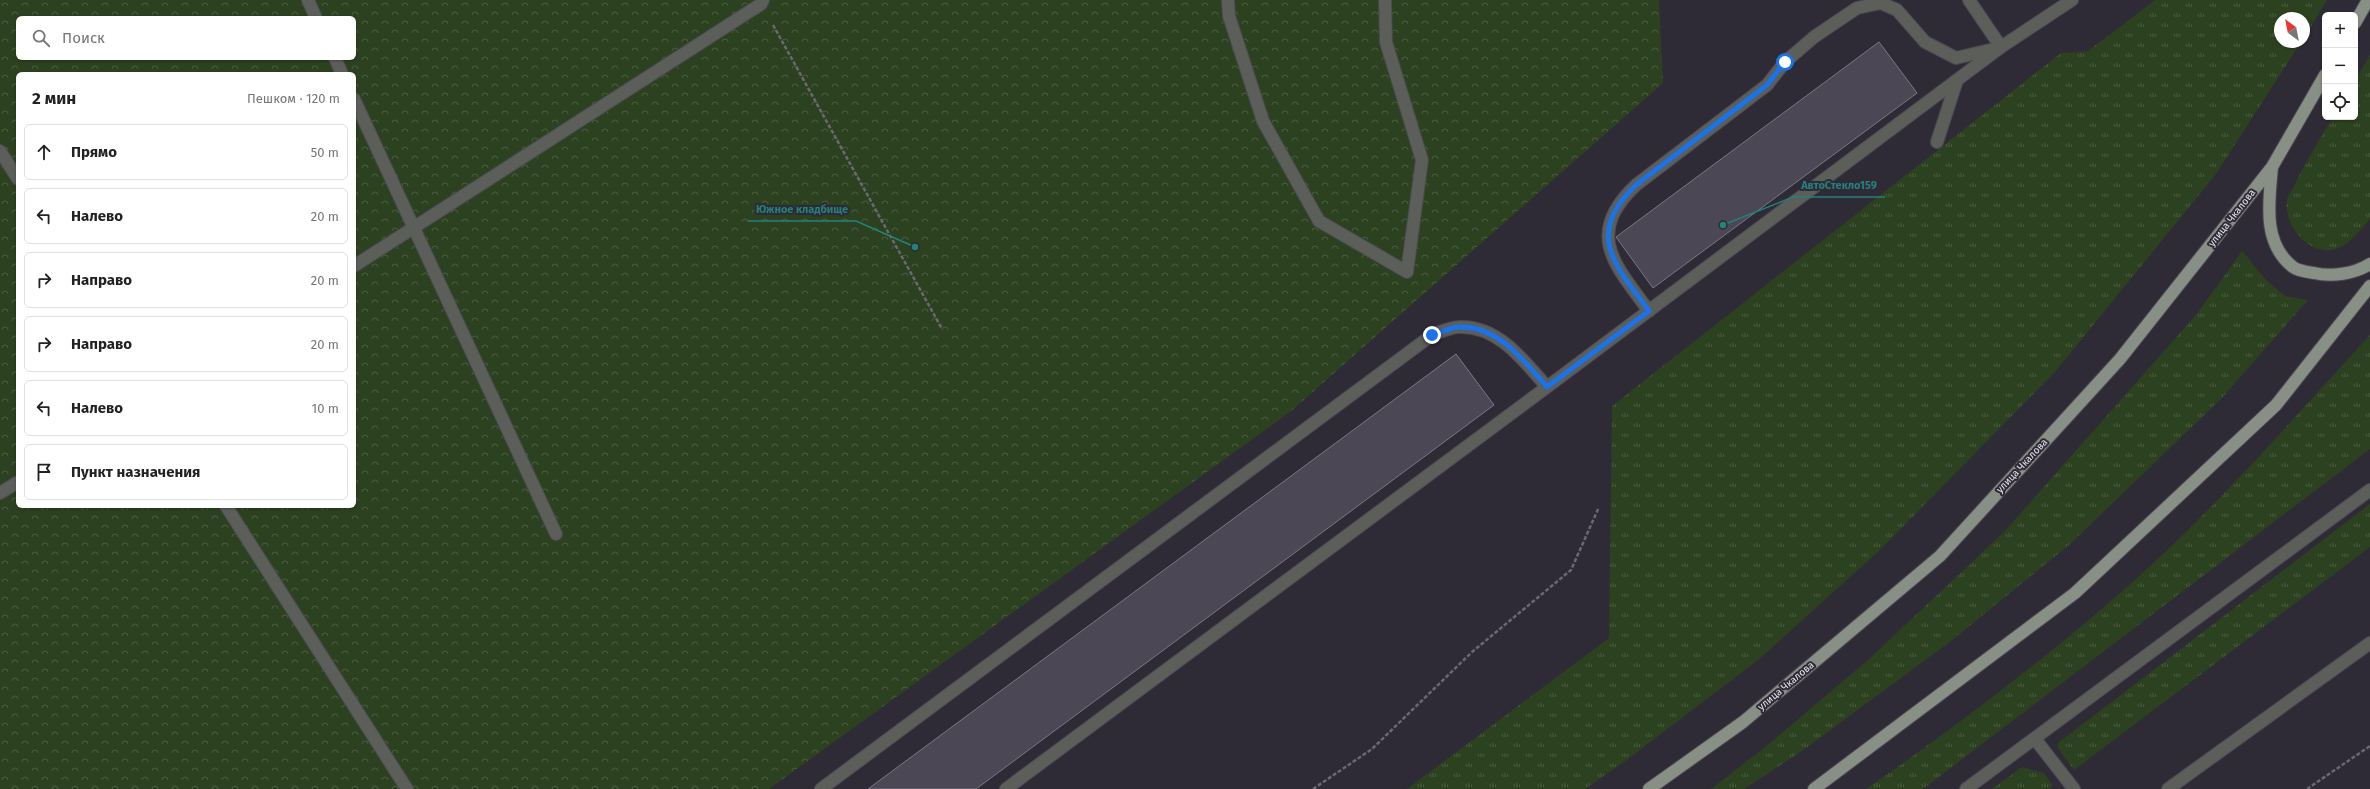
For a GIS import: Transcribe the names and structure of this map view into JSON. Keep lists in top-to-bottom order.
{
  "streets": {
    "main road": ["улица Чкалова"]
  },
  "places": ["АвтоСтекло159", "Южное кладбище"],
  "north": "top left",
  "page": {
    "map_buttons": ["+", "−"],
    "search": "Поиск",
    "heading": ["2 мин", "Пешком · 120 m"],
    "list": [
      ["Прямо", "50 m"],
      ["Налево", "20 m"],
      ["Направо", "20 m"],
      ["Направо", "20 m"],
      ["Налево", "10 m"],
      "Пункт назначения"
    ]
  }
}
